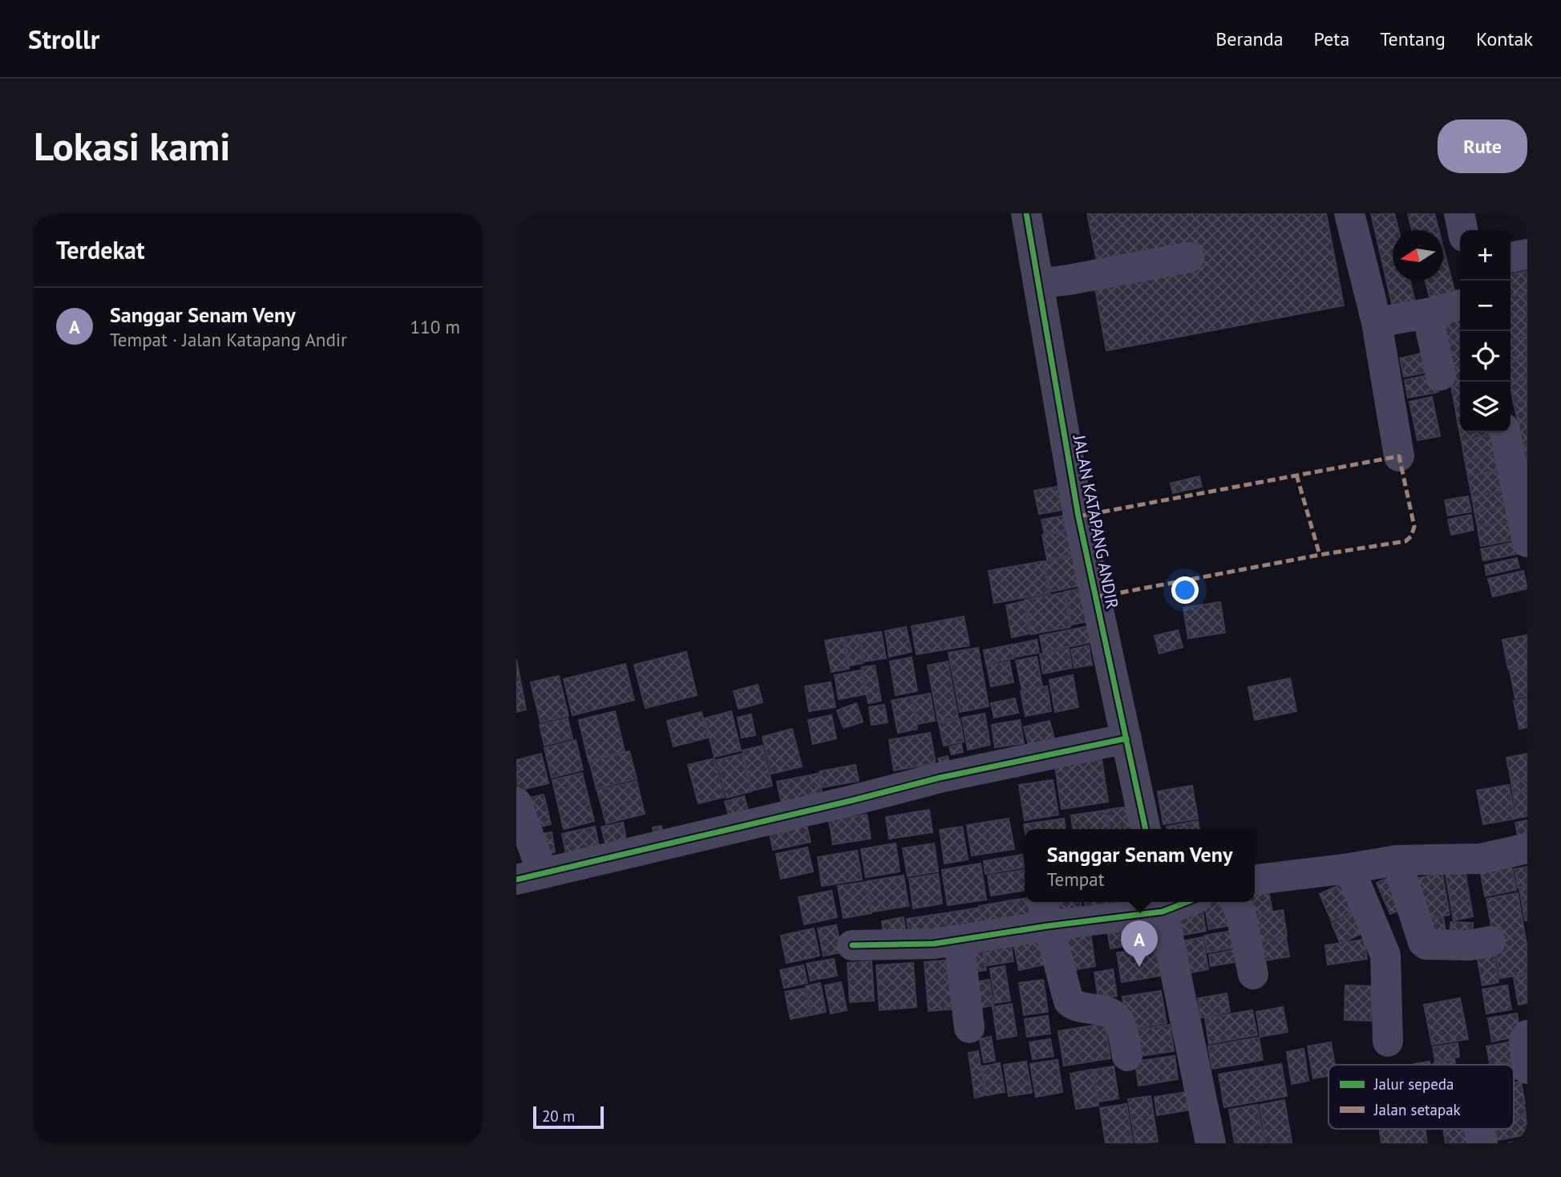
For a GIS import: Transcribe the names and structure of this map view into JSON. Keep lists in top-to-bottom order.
{
  "streets": {
    "street": ["JALAN KATAPANG ANDIR"]
  },
  "legend": ["Jalur sepeda", "Jalan setapak"],
  "scale_bar": "20 m",
  "north": "left",
  "page": {
    "header": "Strollr",
    "nav": [
      "Beranda",
      "Peta",
      "Tentang",
      "Kontak"
    ],
    "buttons": "Rute",
    "title": "Lokasi kami",
    "heading": "Terdekat",
    "map_buttons": ["+", "−"],
    "list": [
      {
        "mark": "A",
        "name": "Sanggar Senam Veny",
        "note": "Tempat · Jalan Katapang Andir",
        "value": "110 m"
      }
    ],
    "popup": ["Sanggar Senam Veny", "Tempat"],
    "pins": "A",
    "scale": "20 m"
  }
}
